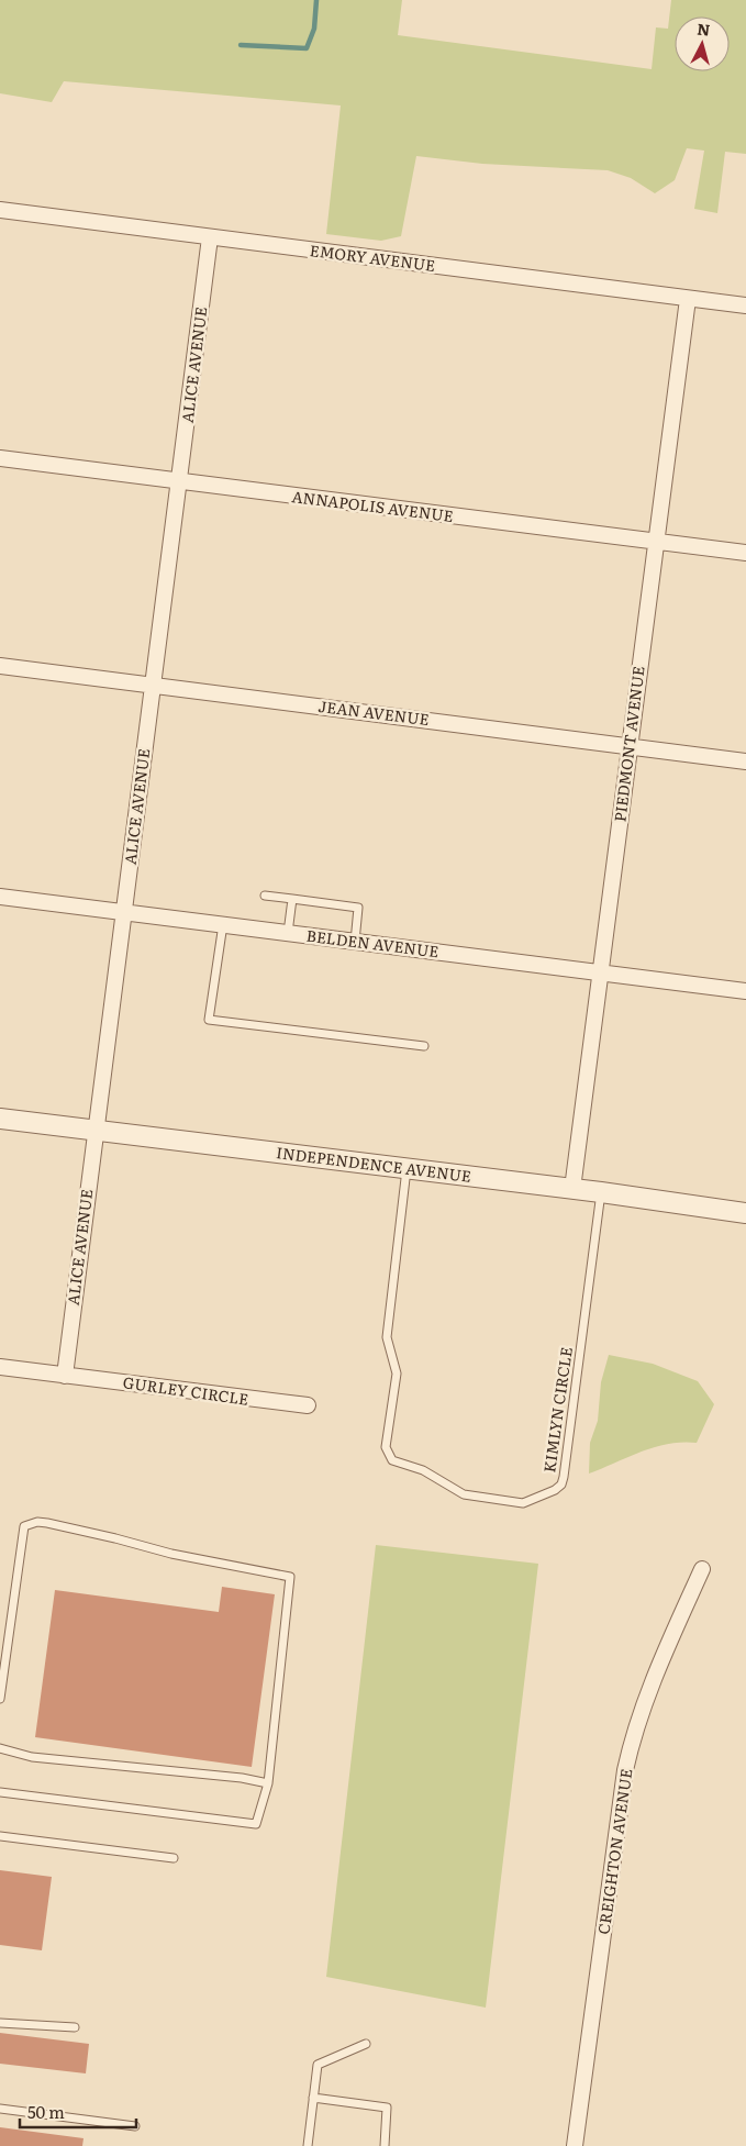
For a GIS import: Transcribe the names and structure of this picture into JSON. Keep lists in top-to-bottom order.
{
  "streets": {
    "street": [
      "EMORY AVENUE",
      "ALICE AVENUE",
      "ANNAPOLIS AVENUE",
      "JEAN AVENUE",
      "PIEDMONT AVENUE",
      "BELDEN AVENUE",
      "INDEPENDENCE AVENUE",
      "GURLEY CIRCLE",
      "CREIGHTON AVENUE"
    ],
    "lane": ["KIMLYN CIRCLE"]
  },
  "crossings": [
    ["EMORY AVENUE", "ALICE AVENUE"],
    ["EMORY AVENUE", "PIEDMONT AVENUE"],
    ["ALICE AVENUE", "ANNAPOLIS AVENUE"],
    ["ALICE AVENUE", "JEAN AVENUE"],
    ["ALICE AVENUE", "BELDEN AVENUE"],
    ["ALICE AVENUE", "INDEPENDENCE AVENUE"],
    ["ALICE AVENUE", "GURLEY CIRCLE"],
    ["ANNAPOLIS AVENUE", "PIEDMONT AVENUE"],
    ["JEAN AVENUE", "PIEDMONT AVENUE"],
    ["PIEDMONT AVENUE", "BELDEN AVENUE"],
    ["PIEDMONT AVENUE", "INDEPENDENCE AVENUE"],
    ["INDEPENDENCE AVENUE", "KIMLYN CIRCLE"]
  ],
  "scale_bar": "50 m",
  "north": "top"
}
